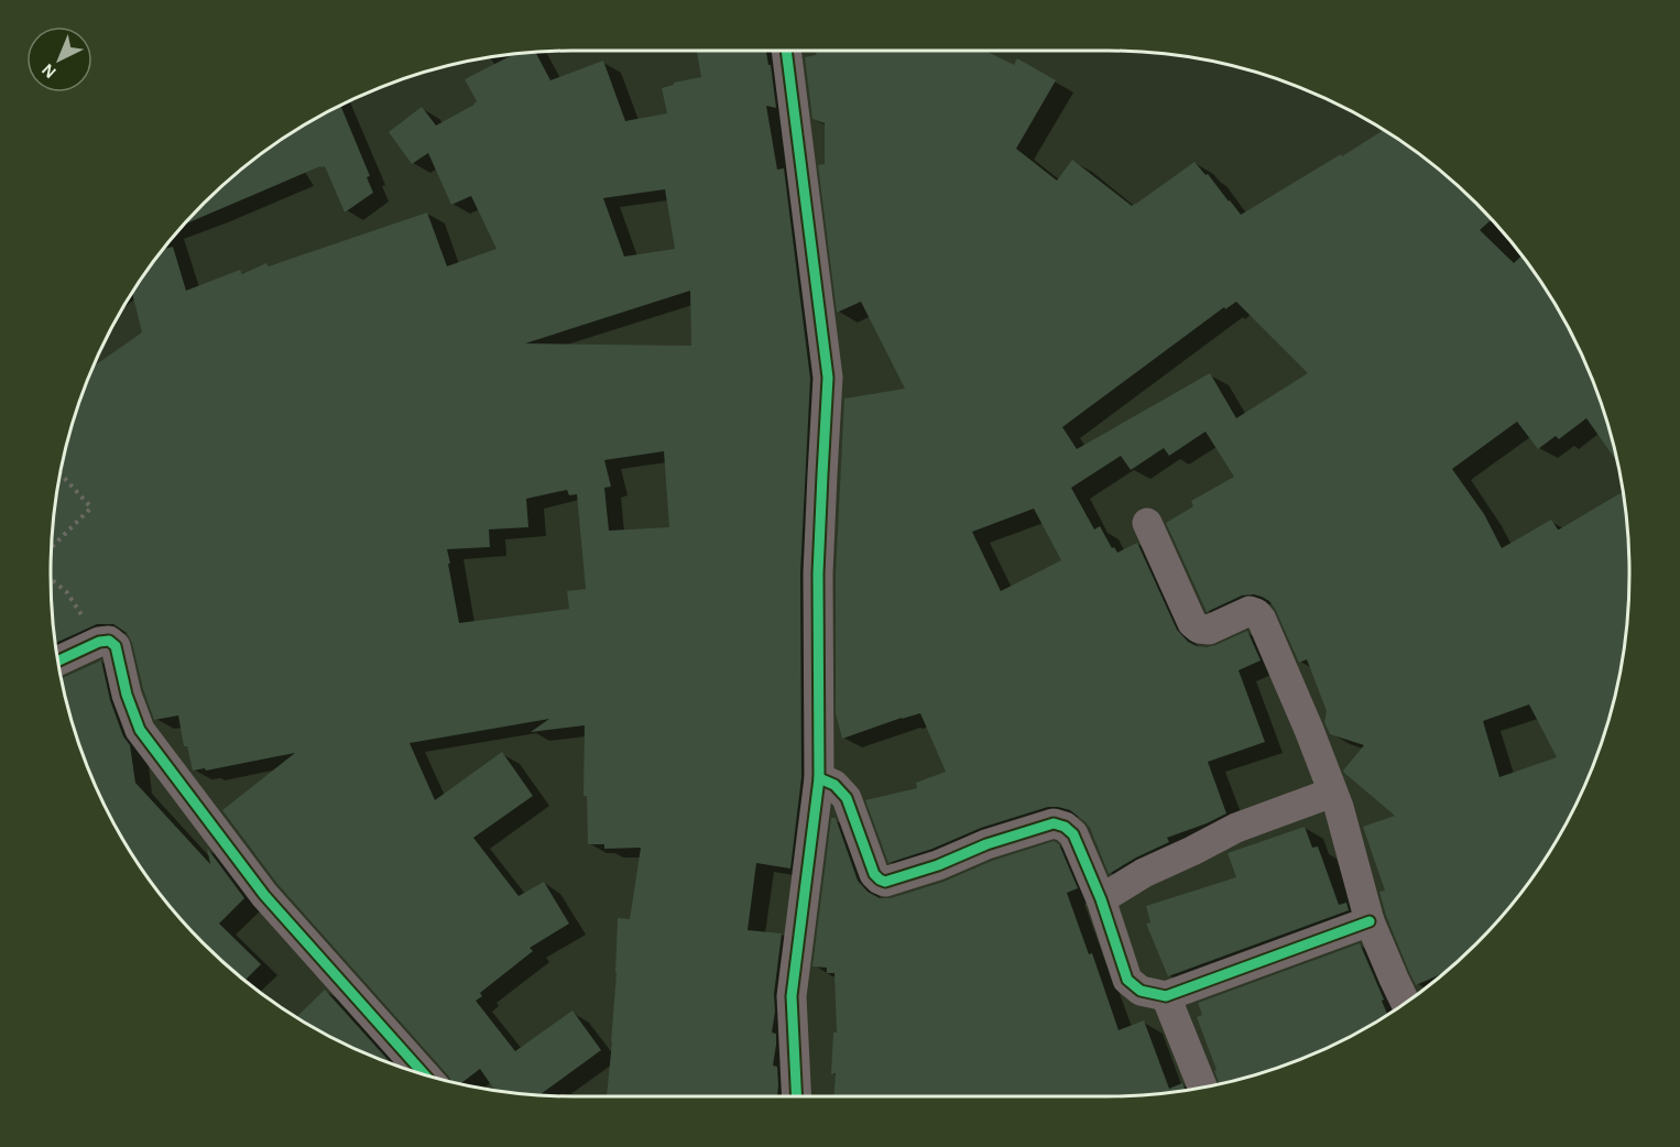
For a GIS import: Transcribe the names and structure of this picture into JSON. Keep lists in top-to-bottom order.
{
  "north": "bottom left"
}
